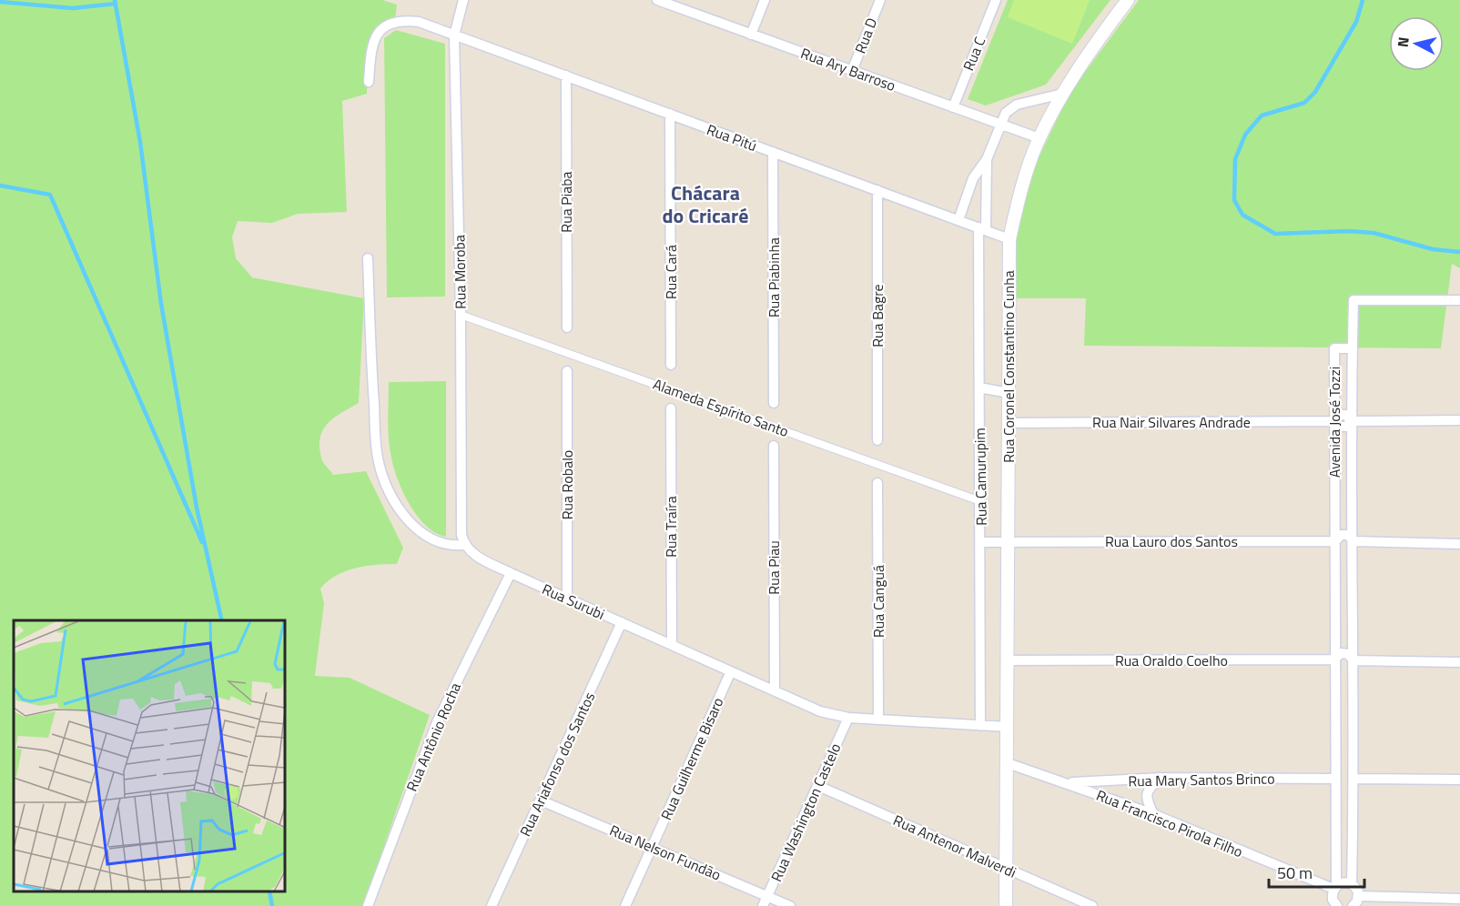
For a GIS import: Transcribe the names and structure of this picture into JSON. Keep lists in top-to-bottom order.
{
  "streets": {
    "street": [
      "Rua D",
      "Rua C",
      "Rua Ary Barroso",
      "Rua Pitú",
      "Rua Piaba",
      "Rua Moroba",
      "Rua Cará",
      "Rua Piabinha",
      "Rua Bagre",
      "Rua Coronel Constantino Cunha",
      "Alameda Espírito Santo",
      "Rua Nair Silvares Andrade",
      "Avenida José Tozzi",
      "Rua Camurupim",
      "Rua Robalo",
      "Rua Traíra",
      "Rua Lauro dos Santos",
      "Rua Piau",
      "Rua Surubi",
      "Rua Canguá",
      "Rua Oraldo Coelho",
      "Rua Antônio Rocha",
      "Rua Guilherme Bisaro",
      "Rua Ariafonso dos Santos",
      "Rua Mary Santos Brinco",
      "Rua Washington Castelo",
      "Rua Francisco Pirola Filho",
      "Rua Antenor Malverdi",
      "Rua Nelson Fundão"
    ]
  },
  "crossings": [
    ["Rua D", "Rua Ary Barroso"],
    ["Rua C", "Rua Ary Barroso"],
    ["Rua Ary Barroso", "Rua Coronel Constantino Cunha"],
    ["Rua Pitú", "Rua Piaba"],
    ["Rua Pitú", "Rua Moroba"],
    ["Rua Pitú", "Rua Cará"],
    ["Rua Pitú", "Rua Piabinha"],
    ["Rua Pitú", "Rua Bagre"],
    ["Rua Pitú", "Rua Coronel Constantino Cunha"],
    ["Rua Pitú", "Rua Camurupim"],
    ["Rua Moroba", "Alameda Espírito Santo"],
    ["Rua Moroba", "Rua Surubi"],
    ["Rua Coronel Constantino Cunha", "Rua Nair Silvares Andrade"],
    ["Rua Coronel Constantino Cunha", "Rua Lauro dos Santos"],
    ["Rua Coronel Constantino Cunha", "Rua Surubi"],
    ["Rua Coronel Constantino Cunha", "Rua Oraldo Coelho"],
    ["Rua Coronel Constantino Cunha", "Rua Antenor Malverdi"],
    ["Alameda Espírito Santo", "Rua Camurupim"],
    ["Rua Nair Silvares Andrade", "Avenida José Tozzi"],
    ["Avenida José Tozzi", "Rua Lauro dos Santos"],
    ["Avenida José Tozzi", "Rua Oraldo Coelho"],
    ["Avenida José Tozzi", "Rua Mary Santos Brinco"],
    ["Avenida José Tozzi", "Rua Francisco Pirola Filho"],
    ["Rua Camurupim", "Rua Lauro dos Santos"],
    ["Rua Camurupim", "Rua Surubi"],
    ["Rua Robalo", "Rua Surubi"],
    ["Rua Traíra", "Rua Surubi"],
    ["Rua Piau", "Rua Surubi"],
    ["Rua Surubi", "Rua Canguá"],
    ["Rua Surubi", "Rua Antônio Rocha"],
    ["Rua Surubi", "Rua Guilherme Bisaro"],
    ["Rua Surubi", "Rua Ariafonso dos Santos"],
    ["Rua Surubi", "Rua Washington Castelo"],
    ["Rua Guilherme Bisaro", "Rua Nelson Fundão"],
    ["Rua Ariafonso dos Santos", "Rua Nelson Fundão"],
    ["Rua Mary Santos Brinco", "Rua Francisco Pirola Filho"],
    ["Rua Washington Castelo", "Rua Antenor Malverdi"],
    ["Rua Washington Castelo", "Rua Nelson Fundão"]
  ],
  "districts": ["Chácara do Cricaré"],
  "scale_bar": "50 m",
  "north": "left"
}
